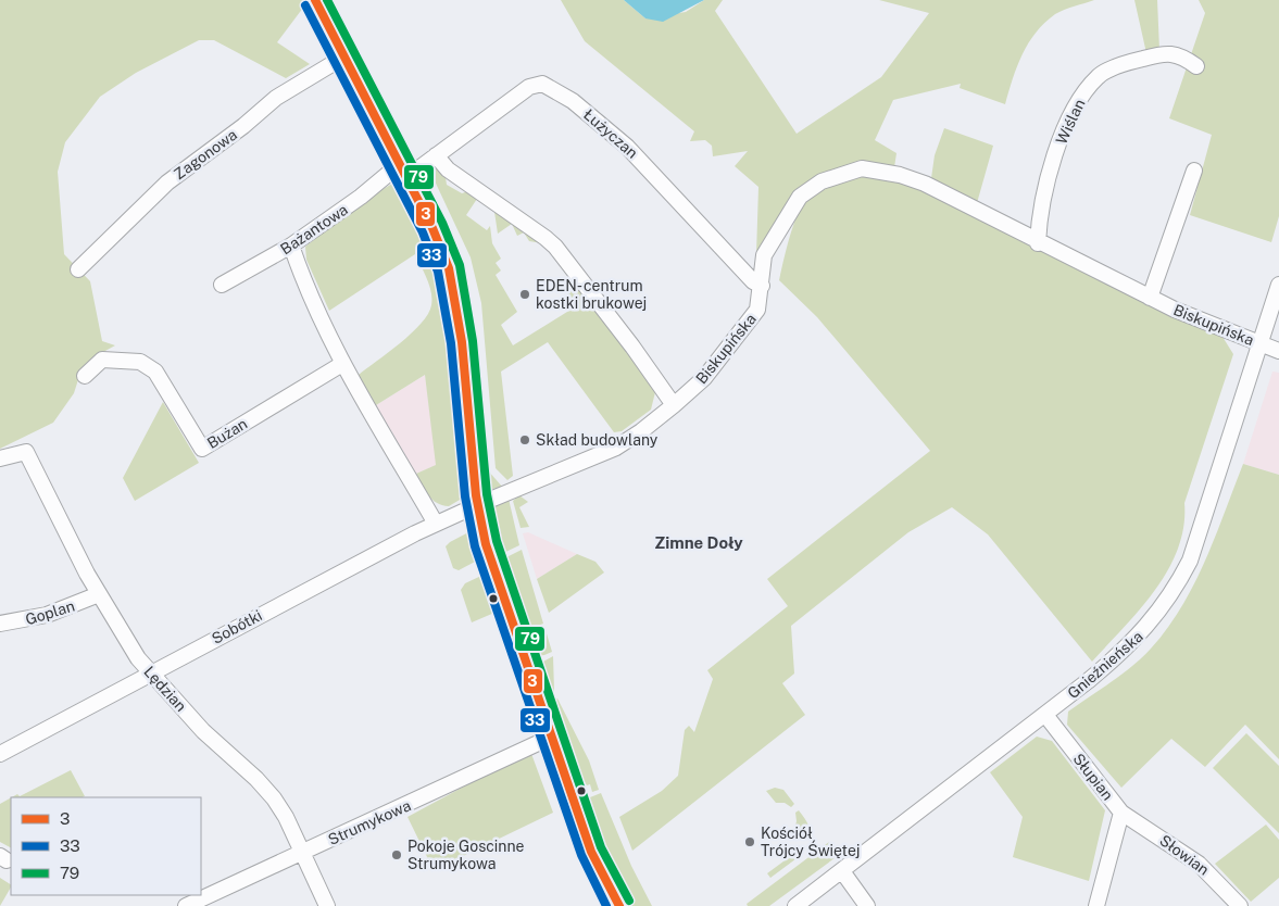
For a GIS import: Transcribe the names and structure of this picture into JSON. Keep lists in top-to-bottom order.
{
  "streets": {
    "street": [
      "Wiślan",
      "Łużyczan",
      "Zagonowa",
      "Bażantowa",
      "Biskupińska",
      "Bużan",
      "Goplan",
      "Sobótki",
      "Gnieźnieńska",
      "Lędzian",
      "Słupian",
      "Strumykowa",
      "Słowian"
    ]
  },
  "crossings": [
    ["Wiślan", "Biskupińska"],
    ["Łużyczan", "Bażantowa"],
    ["Łużyczan", "Biskupińska"],
    ["Biskupińska", "Sobótki"],
    ["Biskupińska", "Gnieźnieńska"],
    ["Goplan", "Lędzian"],
    ["Sobótki", "Lędzian"],
    ["Gnieźnieńska", "Słupian"],
    ["Lędzian", "Strumykowa"],
    ["Słupian", "Słowian"]
  ],
  "districts": ["Zimne Doły"],
  "places": [
    "EDEN- centrum kostki brukowej",
    "Skład budowlany",
    "Kościół Trójcy Świętej",
    "Pokoje Goscinne Strumykowa"
  ],
  "lines": ["transit line 3", "transit line 79", "transit line 33"],
  "legend": ["3", "33", "79"]
}
